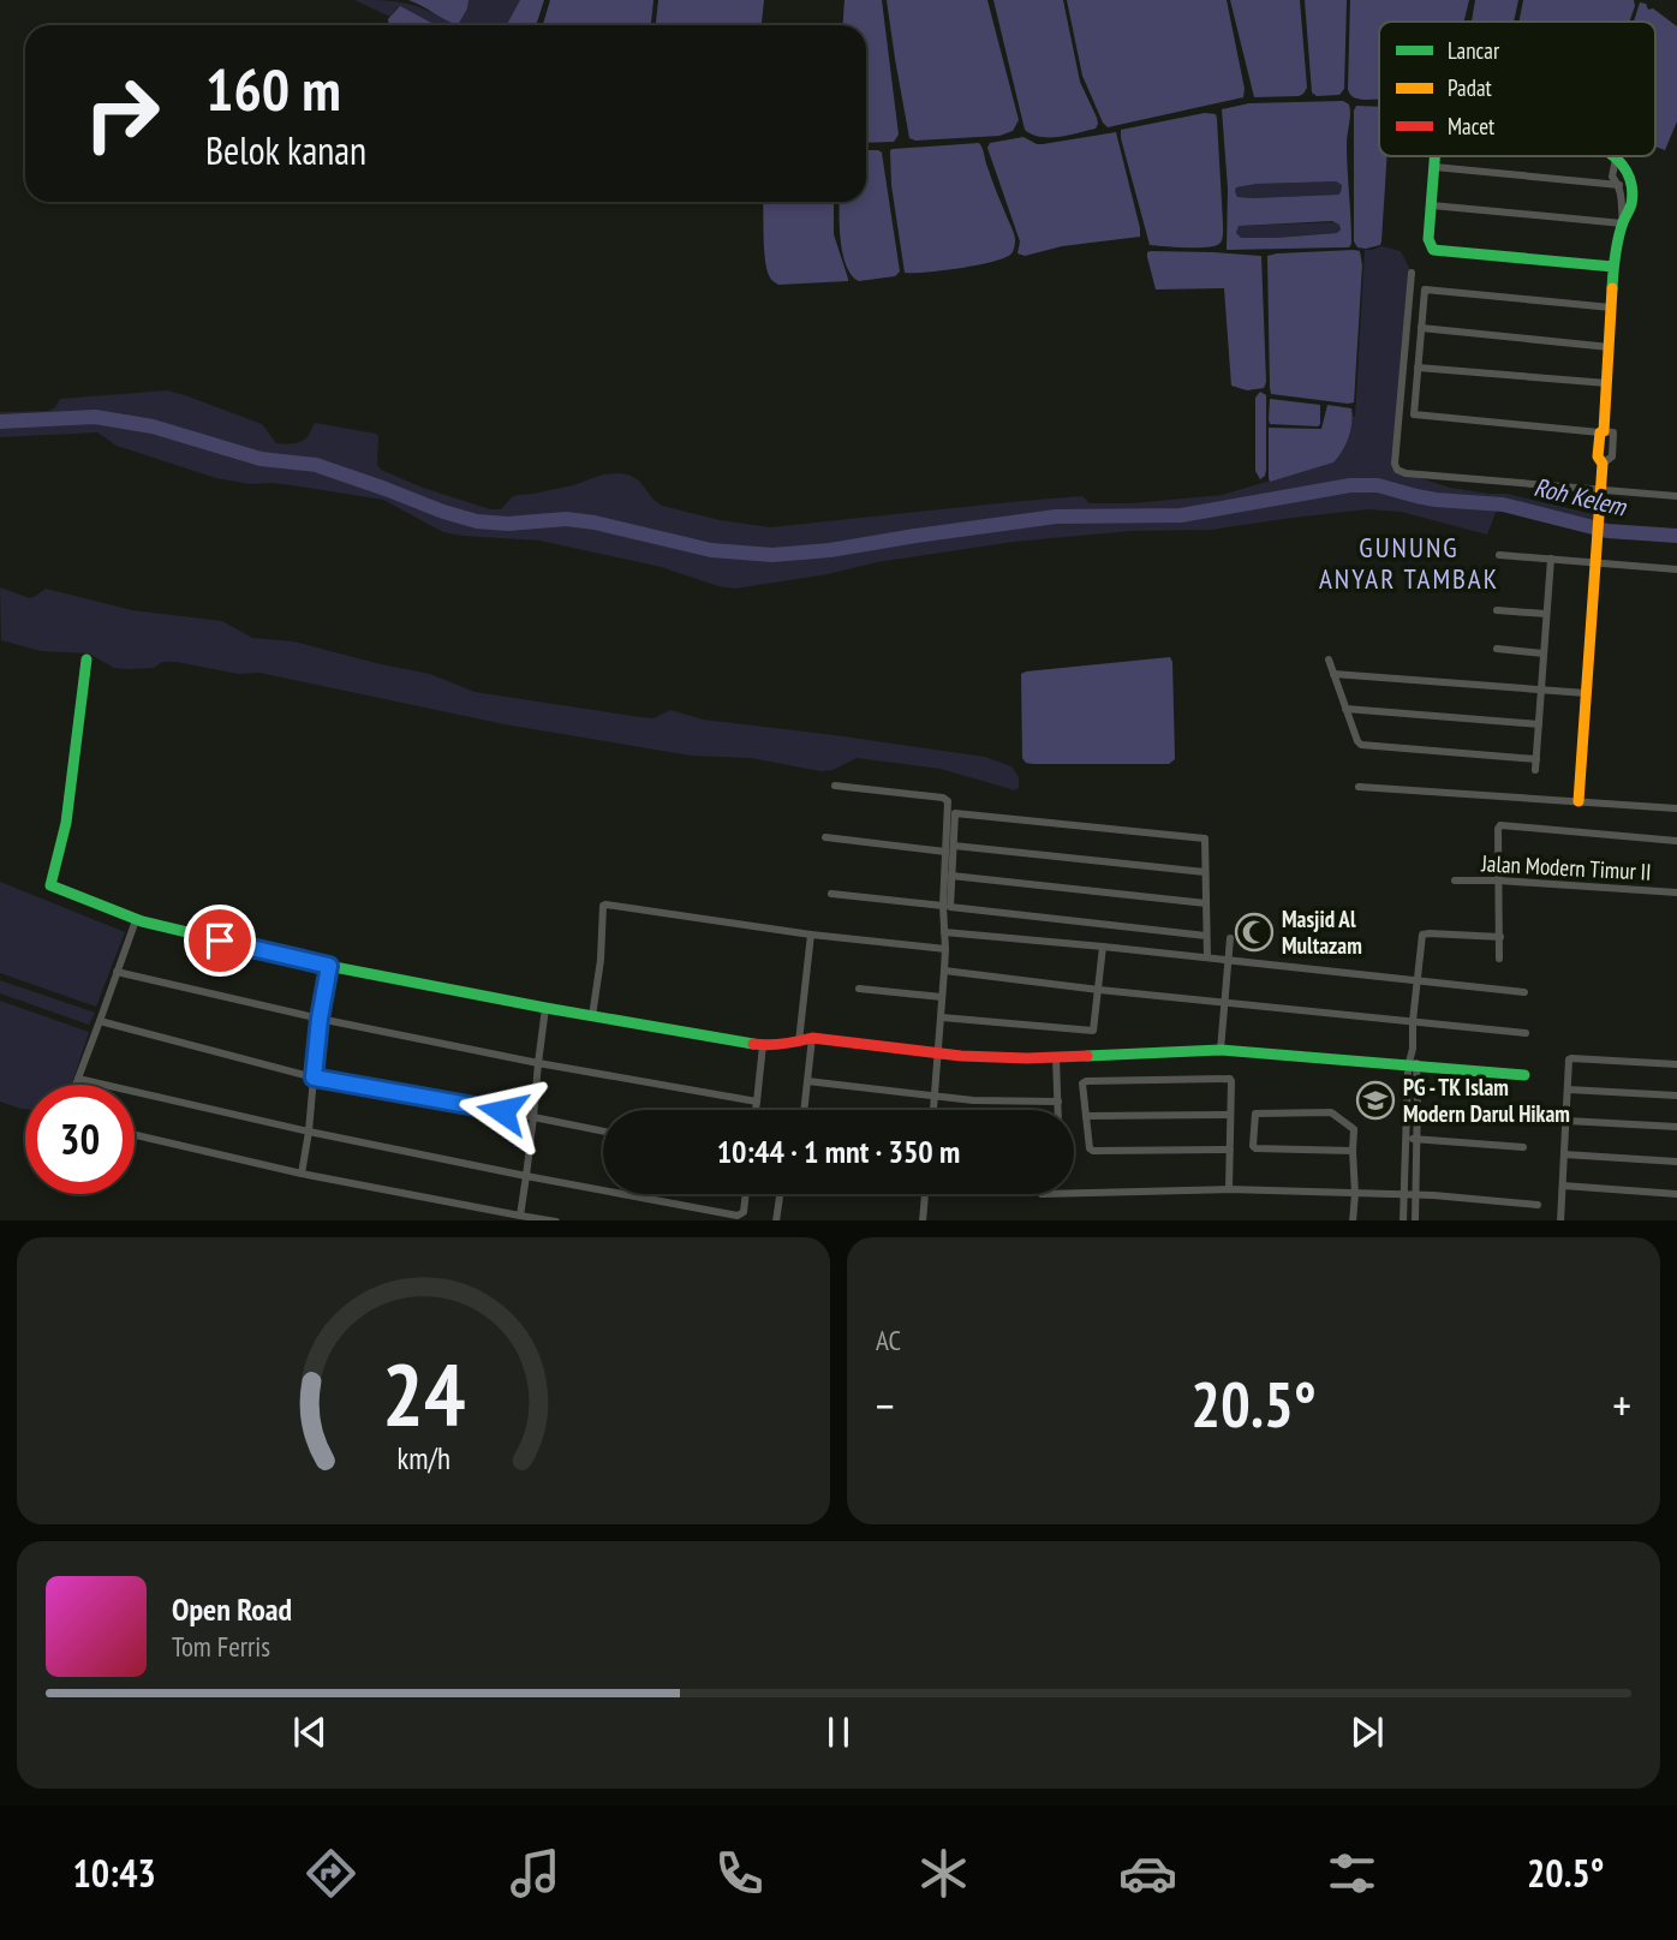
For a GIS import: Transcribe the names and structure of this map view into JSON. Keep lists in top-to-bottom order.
{
  "streets": {
    "street": ["Jalan Modern Timur II"]
  },
  "districts": ["GUNUNG ANYAR TAMBAK"],
  "water": ["Roh Kelem"],
  "places": {
    "mosque": ["Masjid Al Multazam"],
    "school or university": ["PG - TK Islam Modern Darul Hikam"]
  },
  "legend": ["Lancar", "Padat", "Macet"],
  "page": {
    "turn": ["160 m", "Belok kanan"],
    "limit": "30",
    "trip": "10:44 · 1 mnt · 350 m",
    "tile": "AC",
    "heat": ["−", "20.5°", "+"],
    "song": ["Open Road", "Tom Ferris"],
    "tabs": ["10:43", "20.5°"],
    "gauge": ["24", "km/h"]
  }
}
